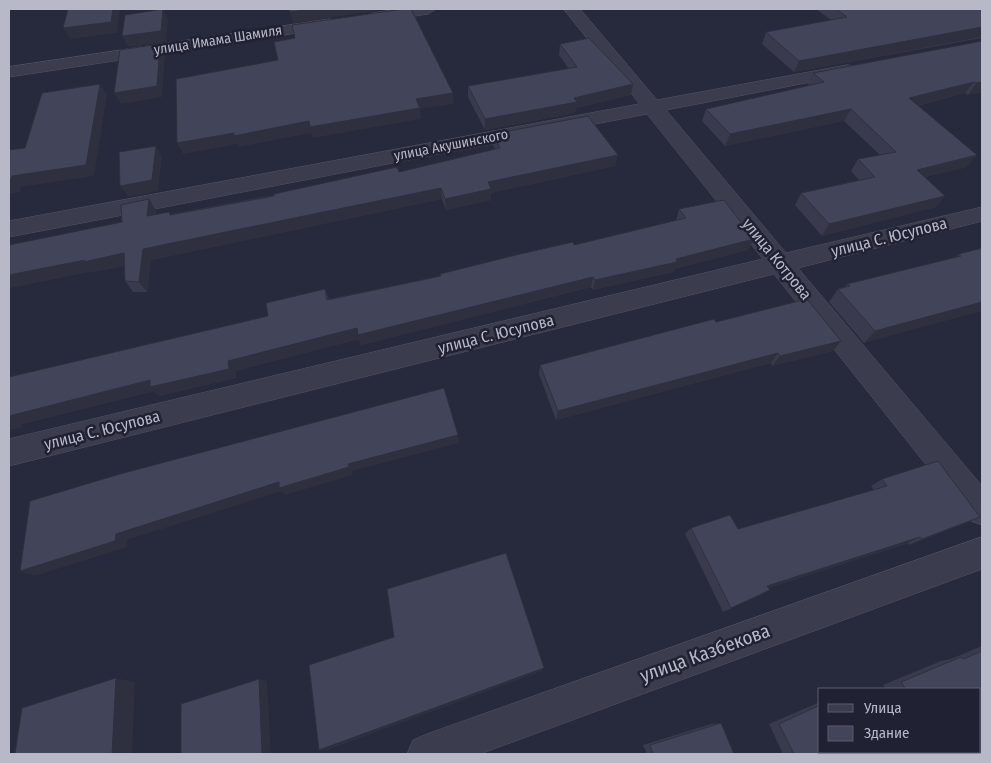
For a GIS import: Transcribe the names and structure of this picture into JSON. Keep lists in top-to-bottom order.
{
  "streets": {
    "street": [
      "улица Имама Шамиля",
      "улица Акушинского",
      "улица С. Юсупова",
      "улица Котрова",
      "улица Казбекова"
    ]
  },
  "crossings": [
    ["улица Акушинского", "улица Котрова"],
    ["улица С. Юсупова", "улица Котрова"]
  ],
  "legend": ["Улица", "Здание"]
}
